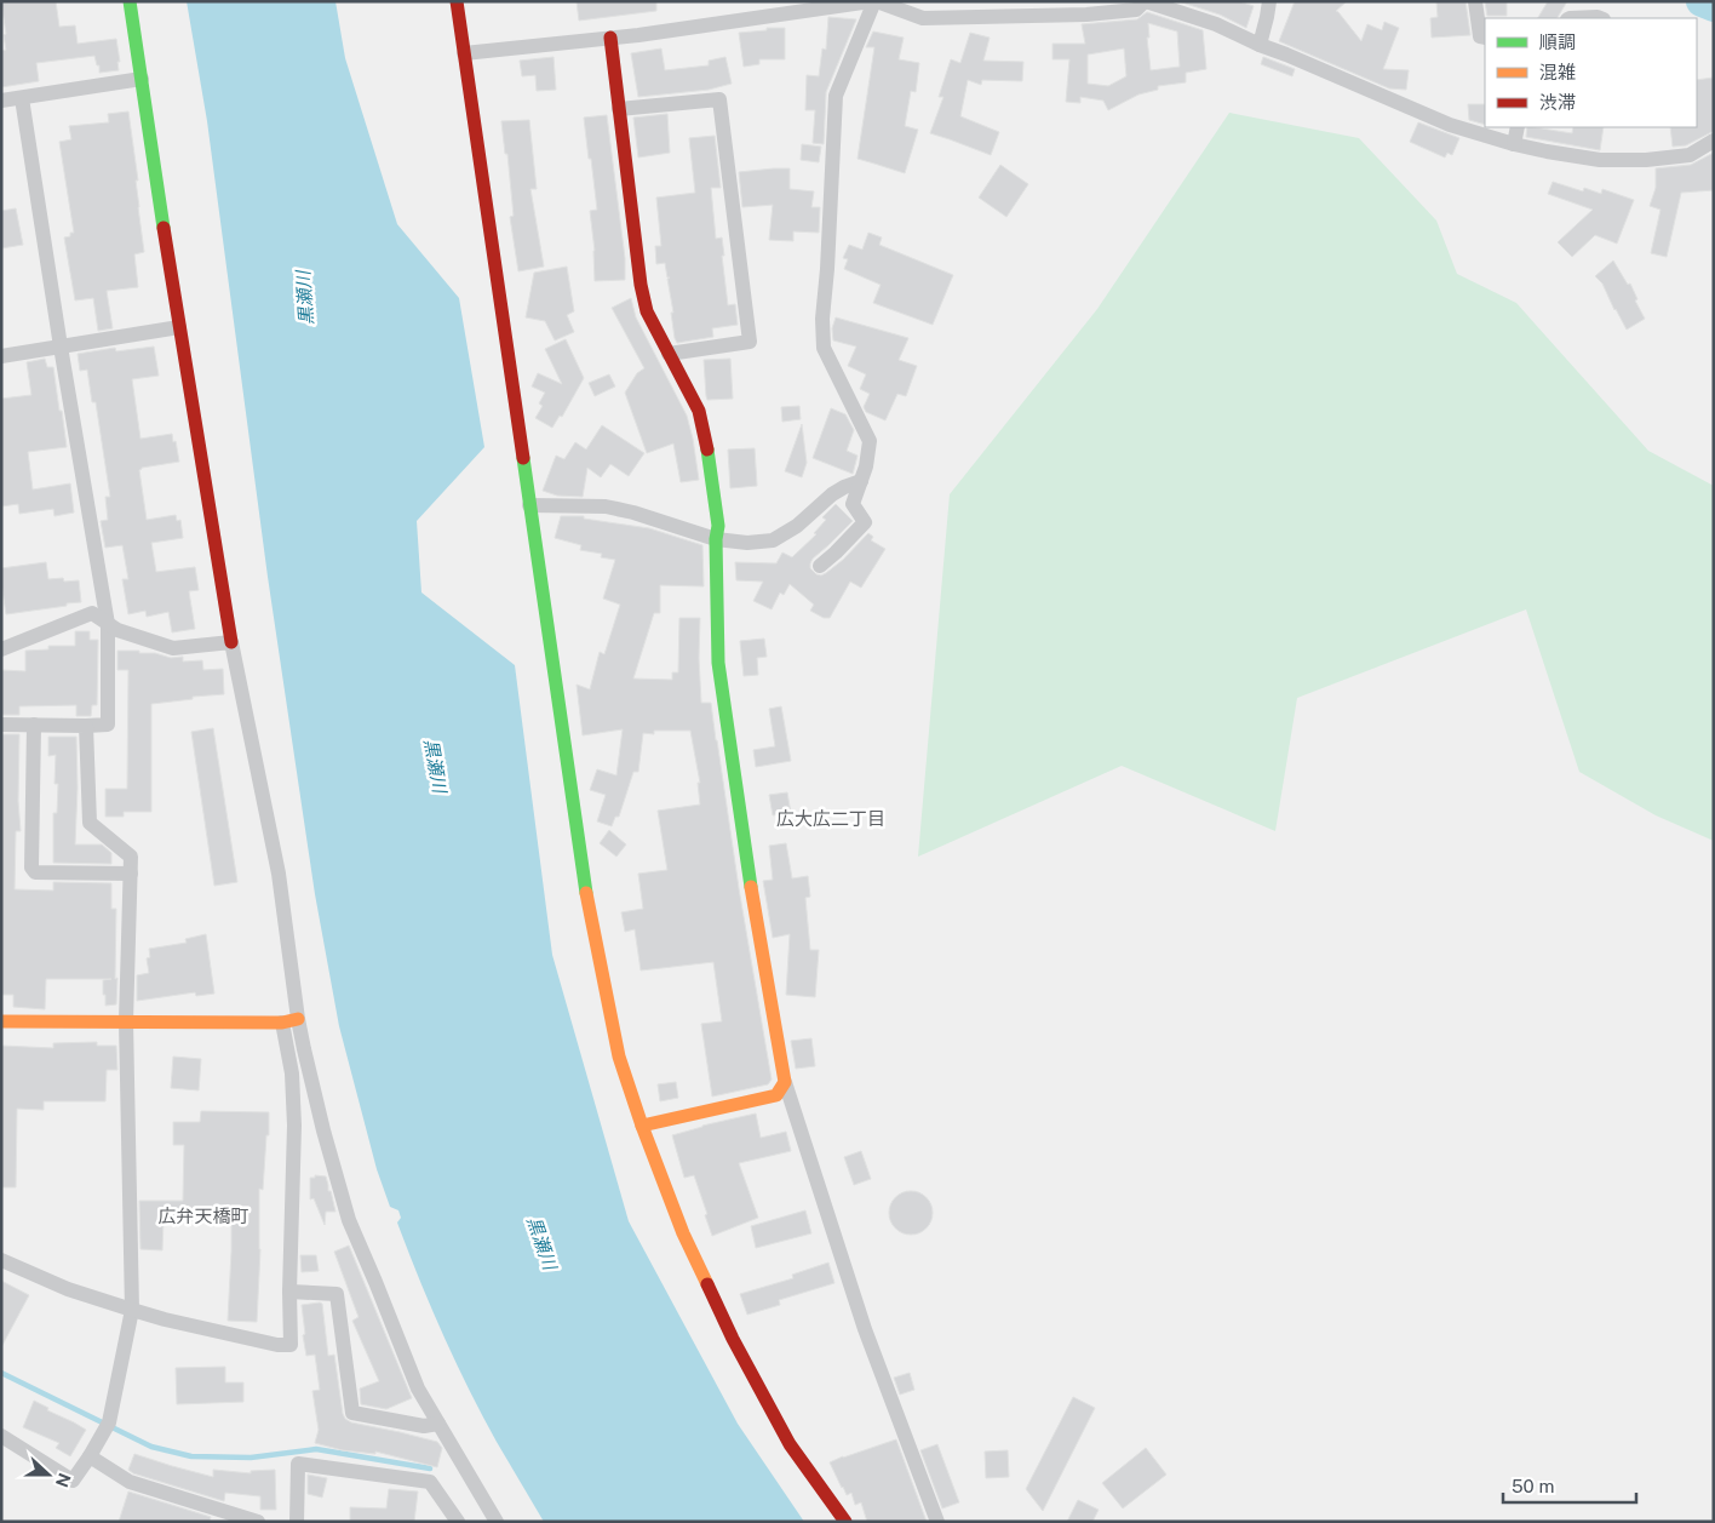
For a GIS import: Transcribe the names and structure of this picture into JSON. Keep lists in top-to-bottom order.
{
  "districts": ["広大広二丁目", "広弁天橋町"],
  "water": ["黒瀬川"],
  "legend": ["順調", "混雑", "渋滞"],
  "scale_bar": "50 m",
  "north": "right"
}
